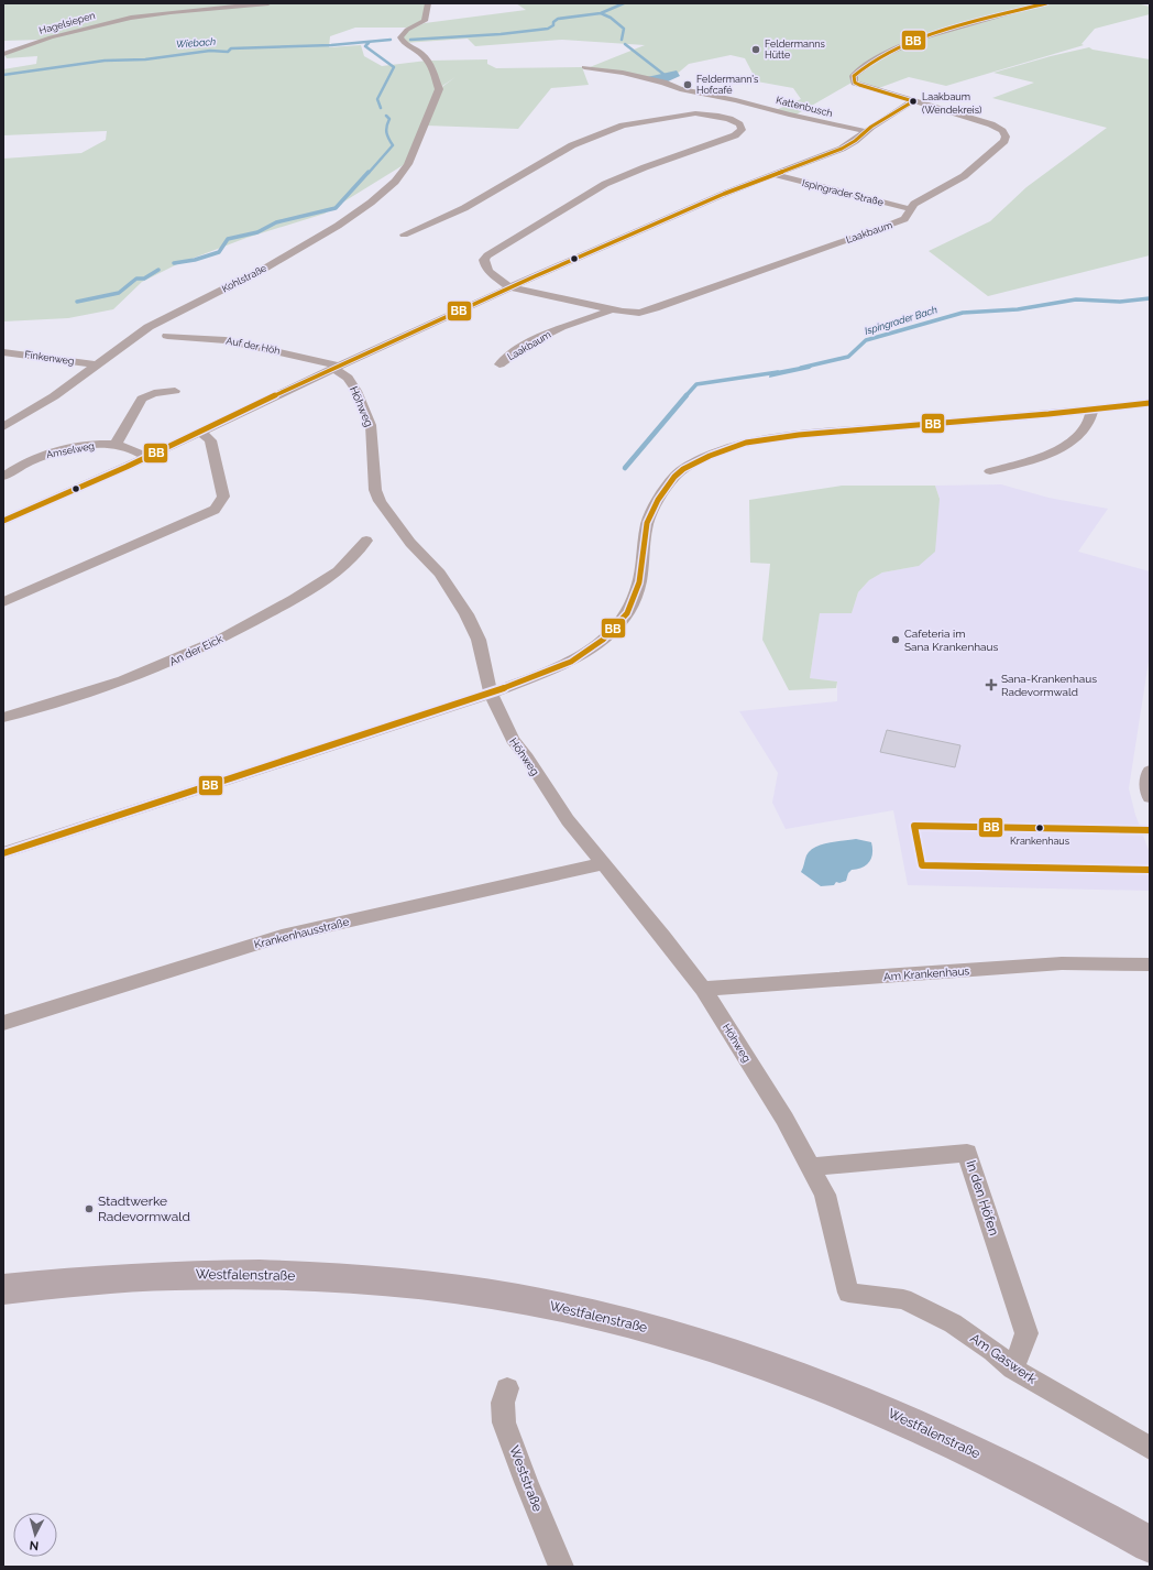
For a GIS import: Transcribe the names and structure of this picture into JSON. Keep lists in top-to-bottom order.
{
  "streets": {
    "main road": ["Westfalenstraße"],
    "street": [
      "Hagelsiepen",
      "Kattenbusch",
      "Ispingrader Straße",
      "Laakbaum",
      "Kohlstraße",
      "Auf der Höh",
      "Finkenweg",
      "Höhweg",
      "Amselweg",
      "An der Eick",
      "Krankenhausstraße",
      "Am Krankenhaus",
      "In den Höfen",
      "Am Gaswerk",
      "Weststraße"
    ]
  },
  "crossings": [
    ["Kattenbusch", "Ispingrader Straße"],
    ["Ispingrader Straße", "Laakbaum"],
    ["Ispingrader Straße", "Auf der Höh"],
    ["Ispingrader Straße", "Höhweg"],
    ["Ispingrader Straße", "Amselweg"],
    ["Kohlstraße", "Finkenweg"],
    ["Auf der Höh", "Höhweg"],
    ["Höhweg", "Krankenhausstraße"],
    ["Höhweg", "Am Krankenhaus"],
    ["Höhweg", "In den Höfen"],
    ["Höhweg", "Am Gaswerk"],
    ["In den Höfen", "Am Gaswerk"]
  ],
  "water": ["Wiebach", "Ispingrader Bach"],
  "places": {
    "other": [
      "Feldermanns Hütte",
      "Feldermann's Hofcafé",
      "Laakbaum (Wendekreis)",
      "Cafeteria im Sana Krankenhaus",
      "Krankenhaus",
      "Stadtwerke Radevormwald"
    ],
    "health": ["Sana-Krankenhaus Radevormwald"]
  },
  "lines": ["transit line BB"],
  "north": "bottom"
}
